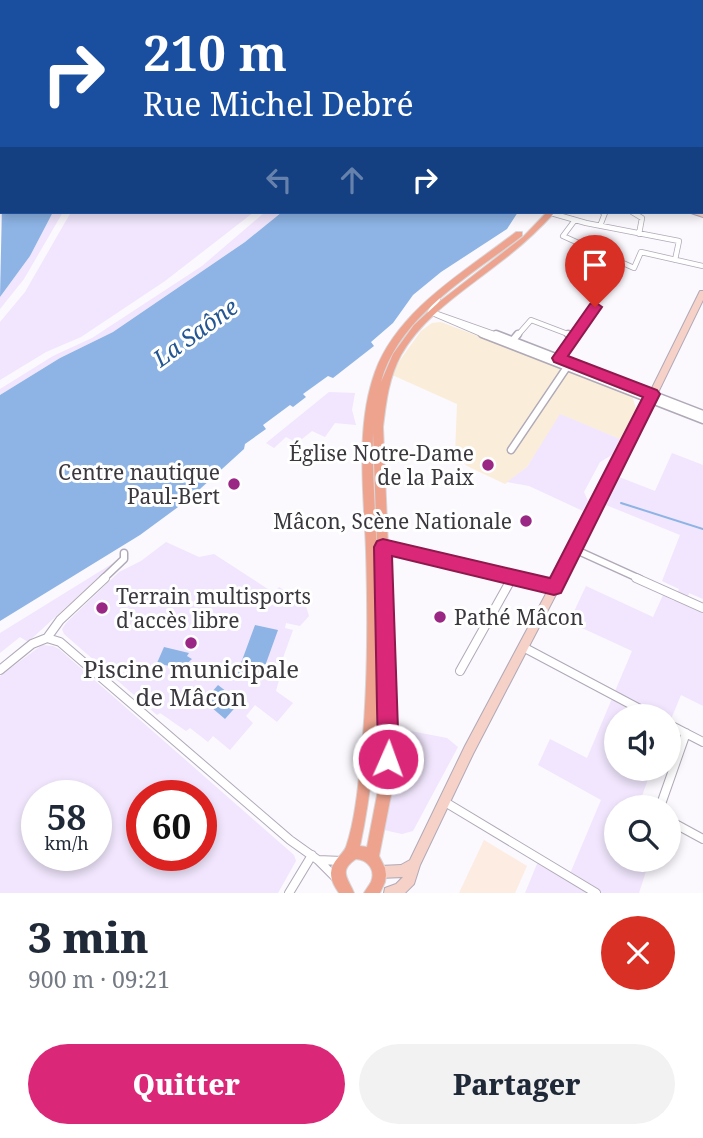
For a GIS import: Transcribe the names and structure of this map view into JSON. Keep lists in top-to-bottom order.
{
  "water": ["La Saône"],
  "places": [
    "Église Notre-Dame de la Paix",
    "Centre nautique Paul-Bert",
    "Mâcon, Scène Nationale",
    "Terrain multisports d'accès libre",
    "Pathé Mâcon",
    "Piscine municipale de Mâcon"
  ],
  "page": {
    "turn": ["210 m", "Rue Michel Debré"],
    "speed": "58 km/h",
    "limit": "60",
    "heading": ["3 min", "900 m · 09:21"],
    "buttons": ["Quitter", "Partager"]
  }
}
